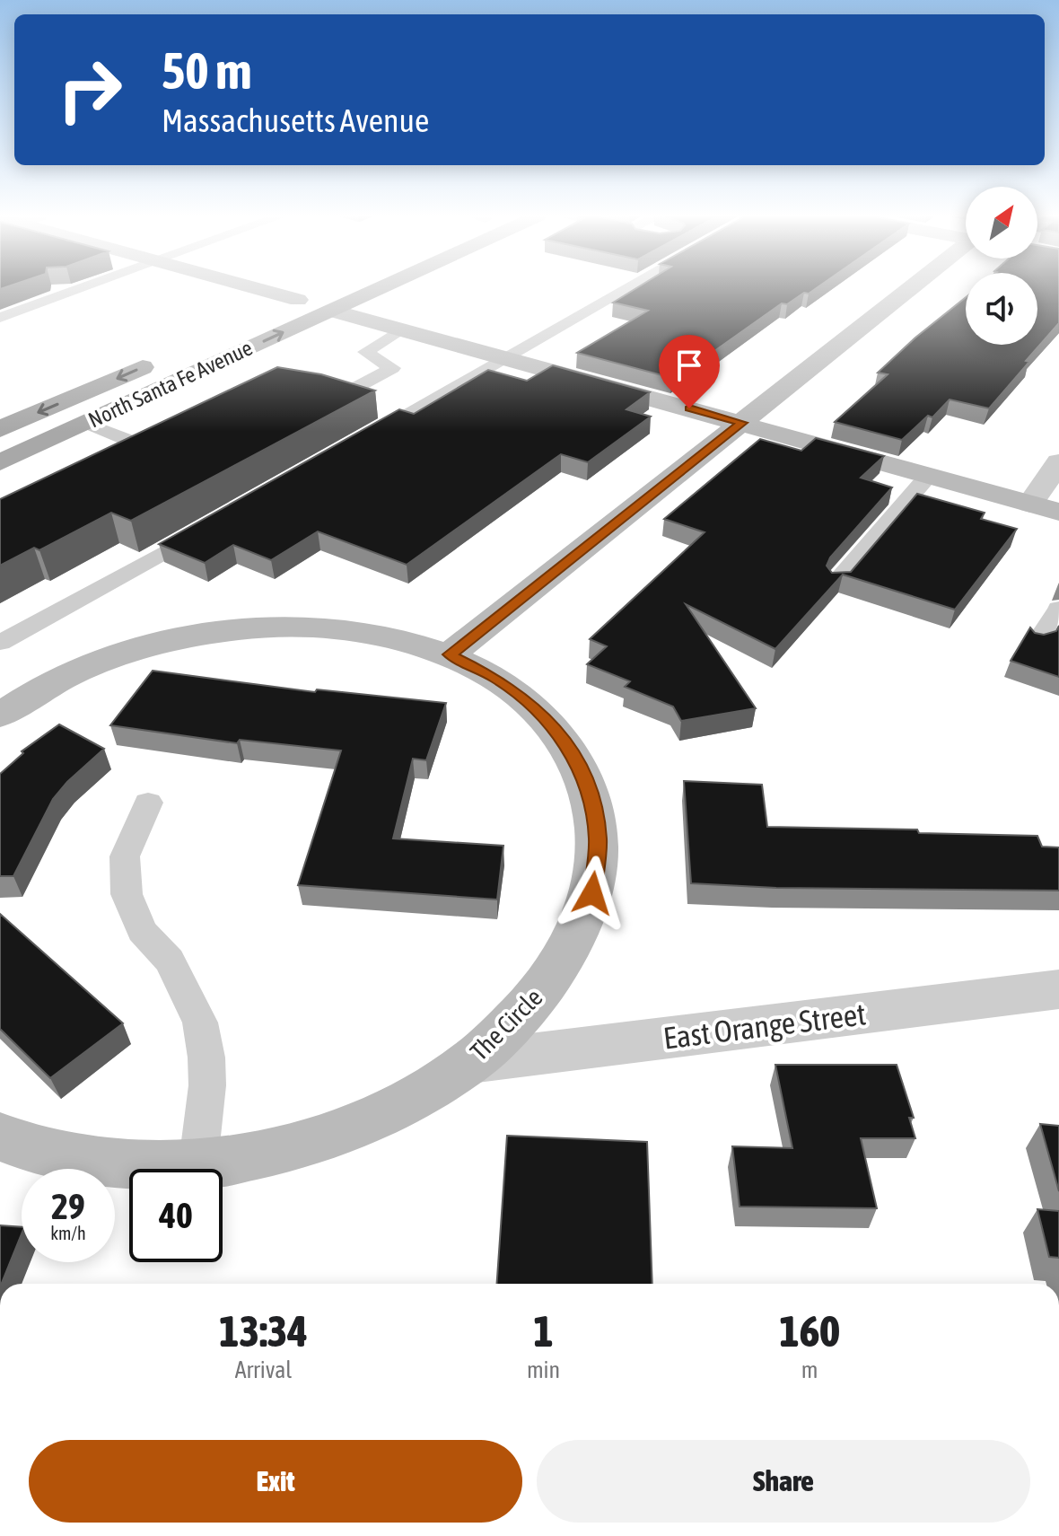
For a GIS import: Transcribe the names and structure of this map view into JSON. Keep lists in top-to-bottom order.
{
  "streets": {
    "main road": ["North Santa Fe Avenue"],
    "street": ["The Circle", "East Orange Street"]
  },
  "crossings": [
    ["The Circle", "East Orange Street"]
  ],
  "north": "top right",
  "page": {
    "turn": ["50 m", "Massachusetts Avenue"],
    "speed": "29 km/h",
    "limit": "40",
    "eta": [
      "13:34",
      "Arrival",
      "1",
      "min",
      "160",
      "m"
    ],
    "buttons": ["Exit", "Share"]
  }
}
